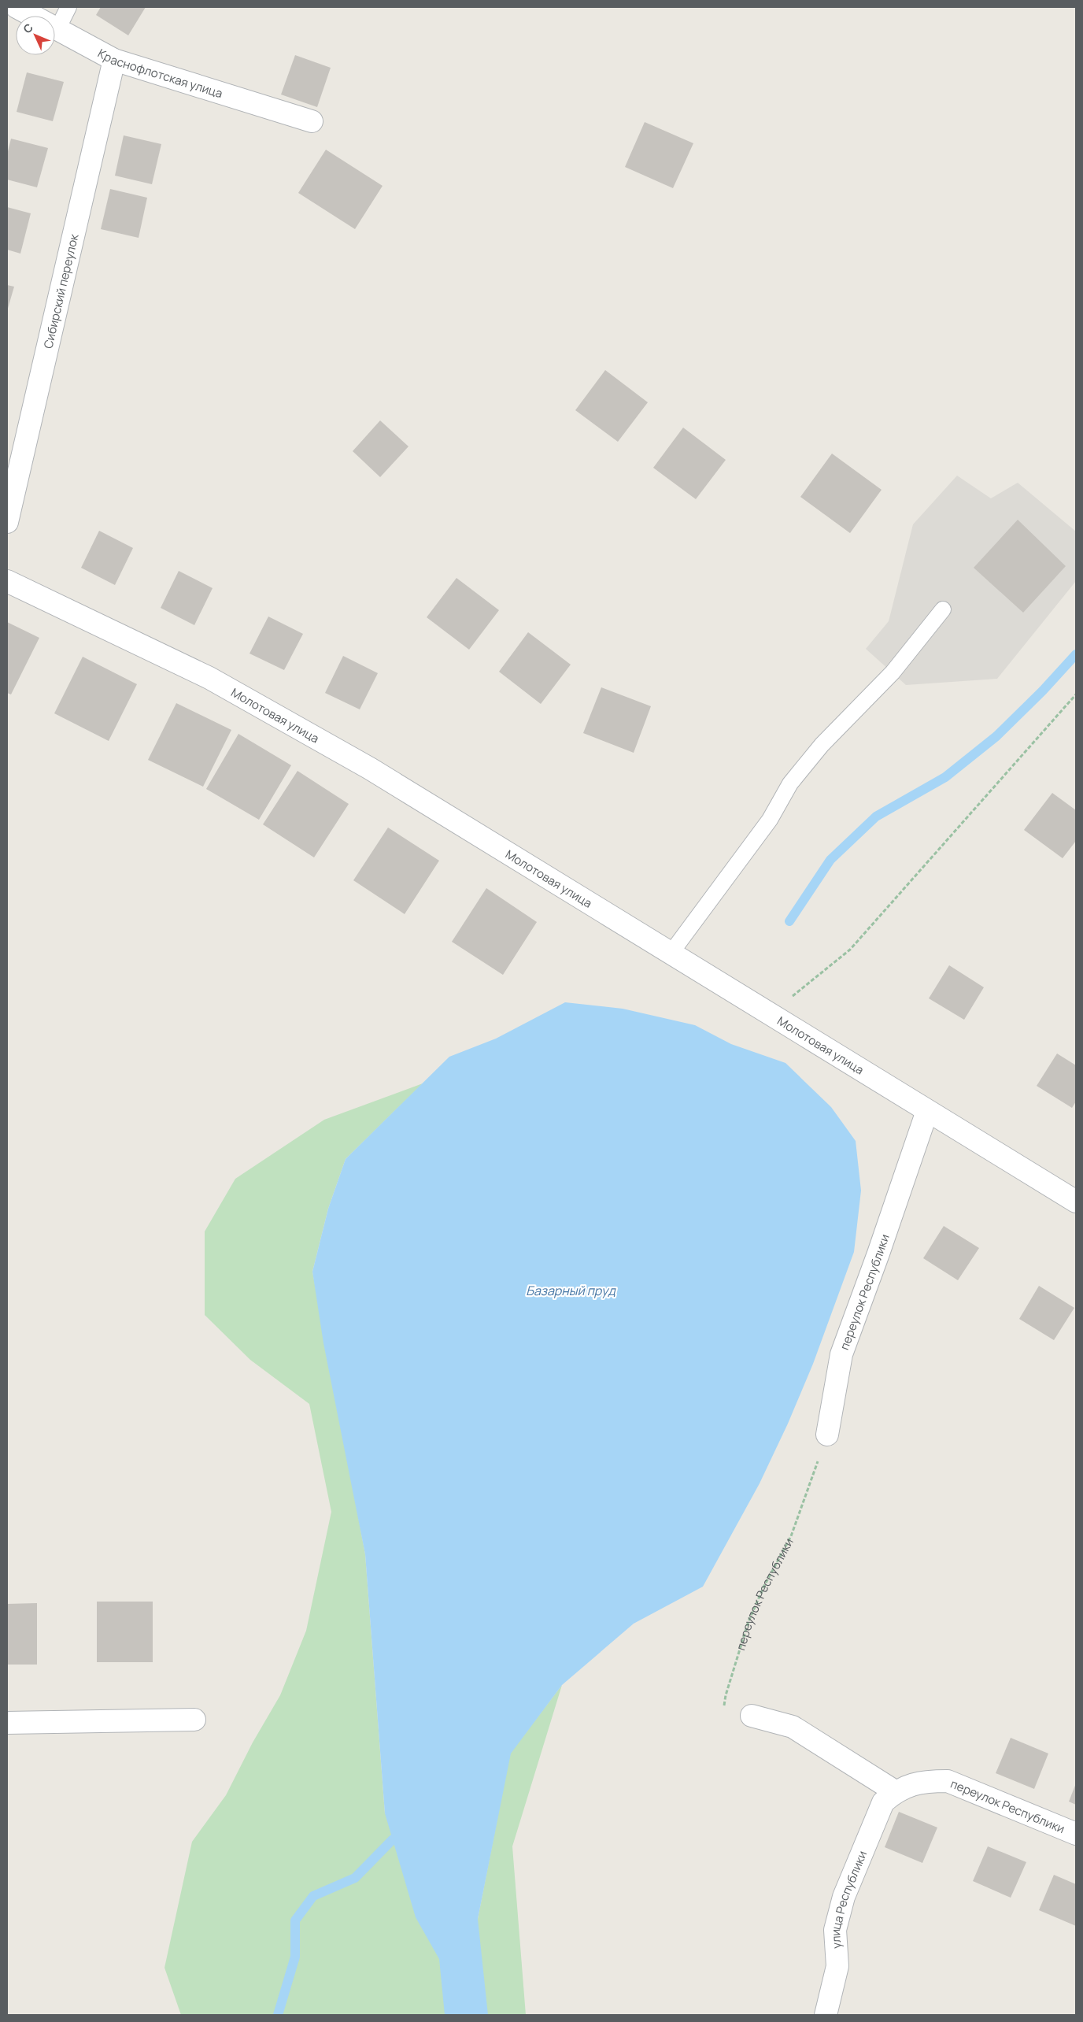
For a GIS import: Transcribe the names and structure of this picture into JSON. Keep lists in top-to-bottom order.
{
  "streets": {
    "street": [
      "Краснофлотская улица",
      "Сибирский переулок",
      "Молотовая улица",
      "переулок Республики",
      "улица Республики"
    ]
  },
  "crossings": [
    ["Краснофлотская улица", "Сибирский переулок"],
    ["Молотовая улица", "переулок Республики"],
    ["переулок Республики", "улица Республики"]
  ],
  "water": ["Базарный пруд"],
  "north": "top left"
}
